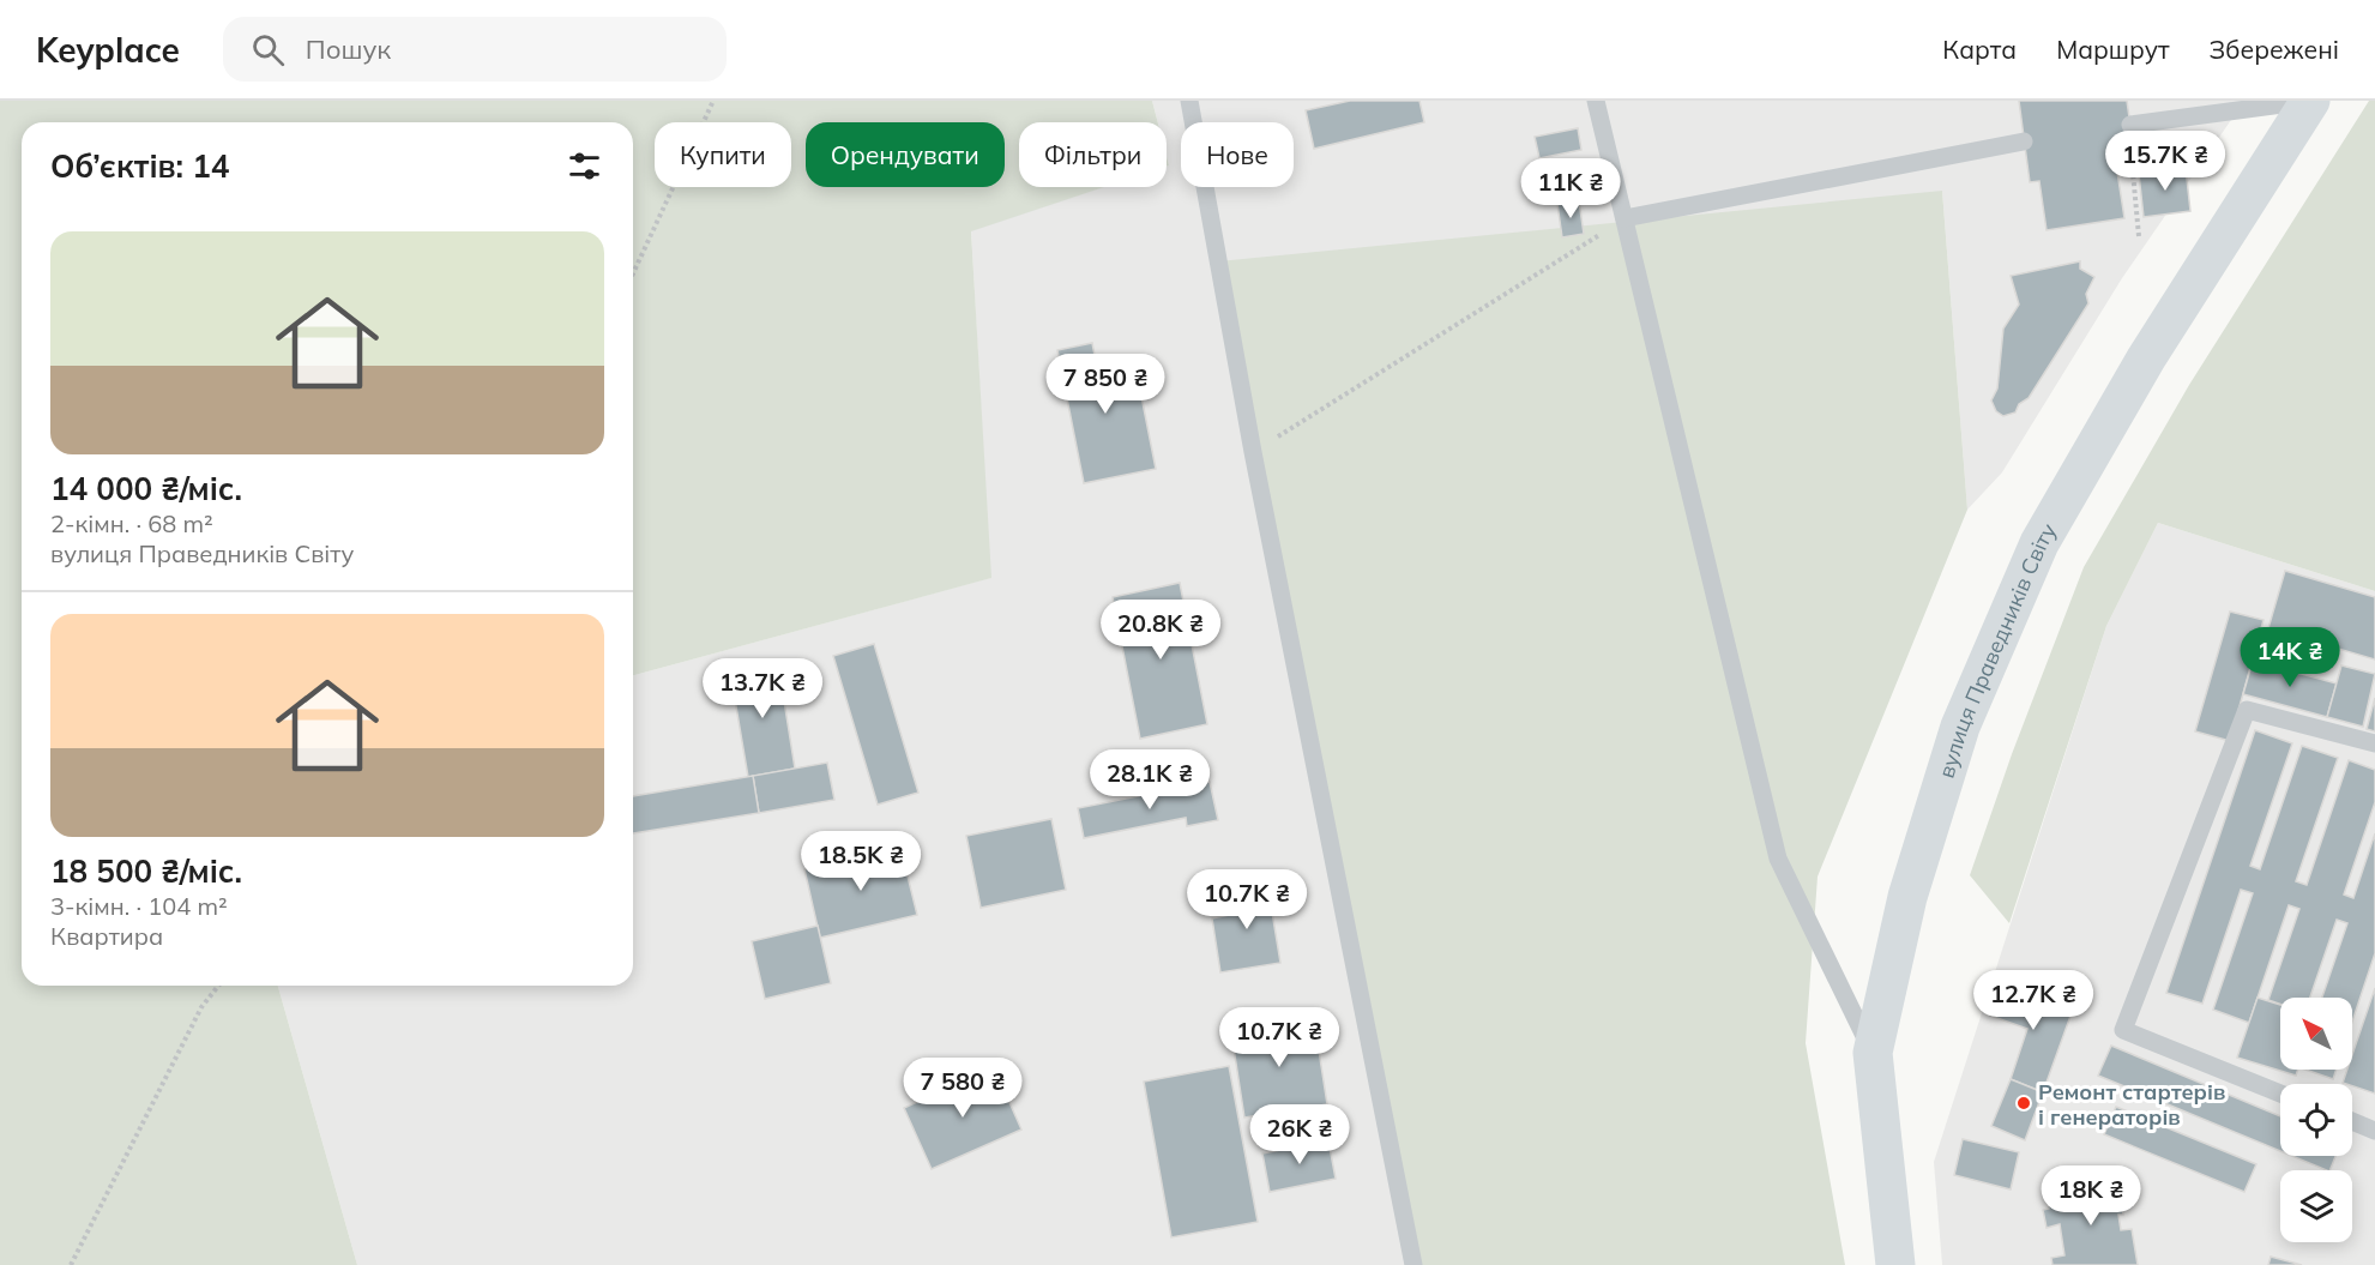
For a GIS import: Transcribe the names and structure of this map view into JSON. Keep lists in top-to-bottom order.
{
  "streets": {
    "main road": ["вулиця Праведників Світу"]
  },
  "places": ["Ремонт стартерів і генераторів"],
  "north": "top left",
  "page": {
    "header": "Keyplace",
    "search": "Пошук",
    "nav": ["Карта", "Маршрут", "Збережені"],
    "chip": [
      "Купити",
      "Орендувати",
      "Фільтри",
      "Нове"
    ],
    "heading": "Об’єктів: 14",
    "price": [
      "15.7K ₴",
      "11K ₴",
      "7 850 ₴",
      "20.8K ₴",
      "14K ₴",
      "13.7K ₴",
      "28.1K ₴",
      "18.5K ₴",
      "10.7K ₴",
      "12.7K ₴",
      "10.7K ₴",
      "7 580 ₴",
      "26K ₴",
      "18K ₴"
    ],
    "list": [
      {
        "name": "14 000 ₴/міс.",
        "note": "2-кімн. · 68 m² · вулиця Праведників Світу"
      },
      {
        "name": "18 500 ₴/міс.",
        "note": "3-кімн. · 104 m² · Квартира"
      }
    ]
  }
}
